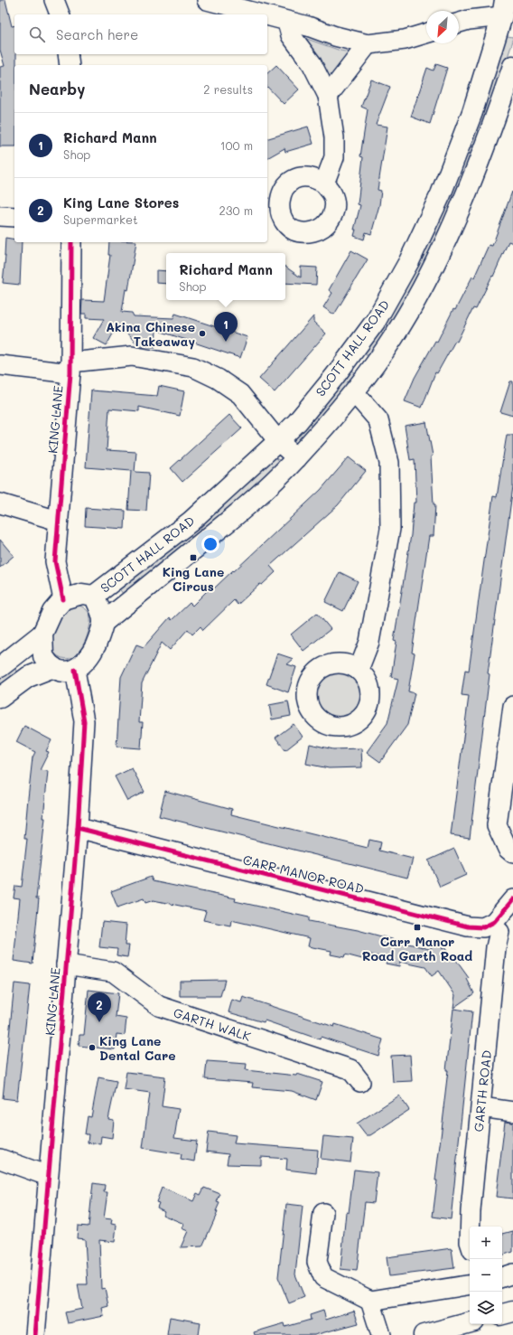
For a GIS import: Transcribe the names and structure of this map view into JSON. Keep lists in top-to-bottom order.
{
  "streets": {
    "main road": ["SCOTT HALL ROAD"],
    "street": [
      "KING LANE",
      "CARR MANOR ROAD",
      "GARTH WALK",
      "GARTH ROAD"
    ]
  },
  "crossings": [
    ["SCOTT HALL ROAD", "KING LANE"],
    ["KING LANE", "CARR MANOR ROAD"],
    ["KING LANE", "GARTH WALK"],
    ["CARR MANOR ROAD", "GARTH ROAD"]
  ],
  "places": {
    "other": ["Akina Chinese Takeaway", "King Lane Dental Care"],
    "transit": ["King Lane Circus", "Carr Manor Road Garth Road"]
  },
  "north": "bottom left",
  "page": {
    "search": "Search here",
    "heading": ["Nearby", "2 results"],
    "list": [
      {
        "mark": "1",
        "name": "Richard Mann",
        "note": "Shop",
        "value": "100 m"
      },
      {
        "mark": "2",
        "name": "King Lane Stores",
        "note": "Supermarket",
        "value": "230 m"
      }
    ],
    "popup": ["Richard Mann", "Shop"],
    "pins": ["1", "2"],
    "map_buttons": ["+", "−"]
  }
}
